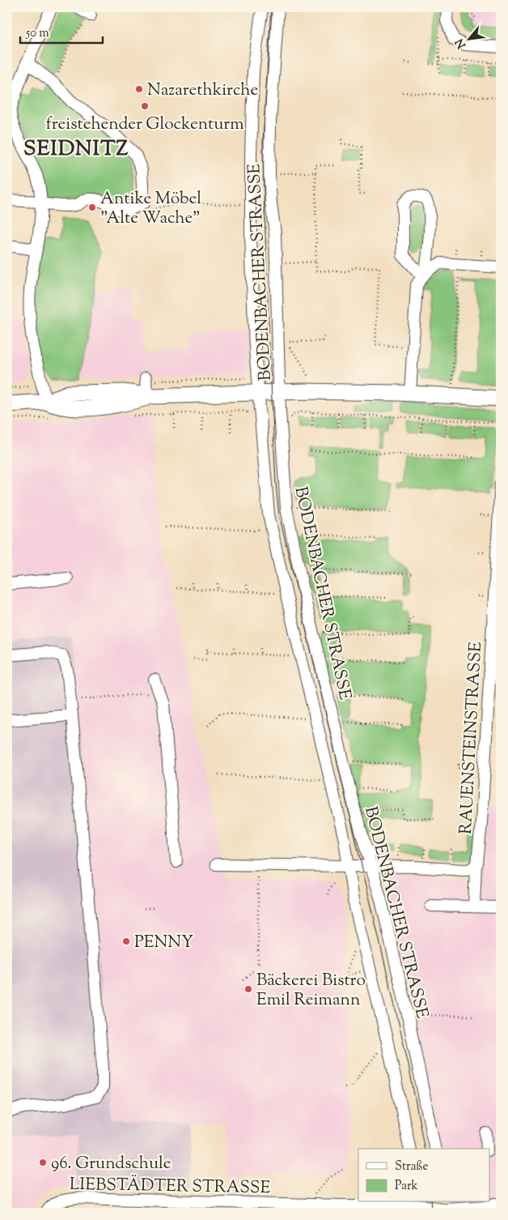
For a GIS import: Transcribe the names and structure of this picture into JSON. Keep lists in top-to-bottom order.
{
  "streets": {
    "street": ["BODENBACHER STRASSE", "RAUENSTEINSTRASSE", "LIEBSTÄDTER STRASSE"]
  },
  "districts": ["SEIDNITZ"],
  "places": [
    "Nazarethkirche",
    "freistehender Glockenturm",
    "Antike Möbel \"Alte Wache\"",
    "PENNY",
    "Bäckerei Bistro Emil Reimann",
    "96. Grundschule"
  ],
  "legend": ["Straße", "Park"],
  "scale_bar": "50 m",
  "north": "bottom left"
}
